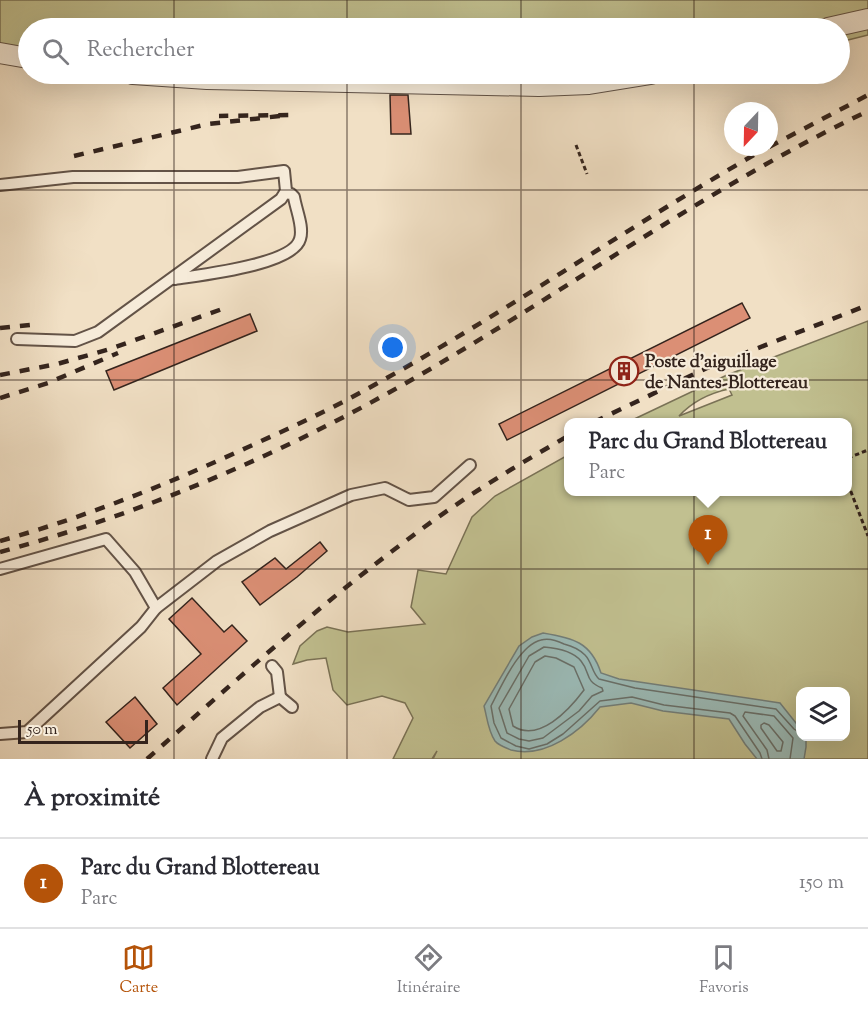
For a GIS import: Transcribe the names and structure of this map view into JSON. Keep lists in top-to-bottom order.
{
  "places": {
    "building": ["Poste d’aiguillage de Nantes-Blottereau"]
  },
  "scale_bar": "50 m",
  "north": "bottom",
  "page": {
    "search": "Rechercher",
    "popup": ["Parc du Grand Blottereau", "Parc"],
    "pins": "1",
    "scale": "50 m",
    "heading": "À proximité",
    "list": [
      {
        "mark": "1",
        "name": "Parc du Grand Blottereau",
        "note": "Parc",
        "value": "150 m"
      }
    ],
    "nav": ["Carte", "Itinéraire", "Favoris"]
  }
}
